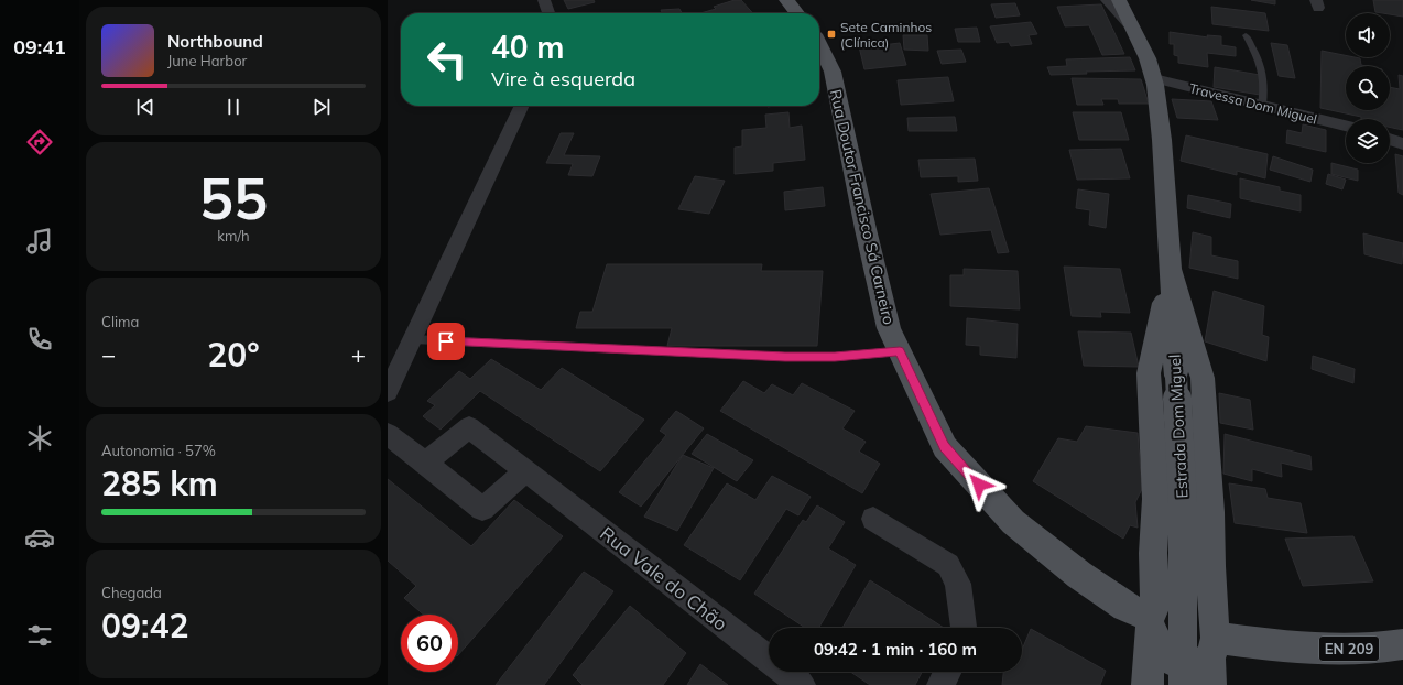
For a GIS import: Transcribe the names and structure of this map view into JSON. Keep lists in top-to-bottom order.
{
  "streets": {
    "main road": ["Rua Doutor Francisco Sá Carneiro", "Estrada Dom Miguel", "EN 209"],
    "street": ["Travessa Dom Miguel", "Rua Vale do Chão"]
  },
  "crossings": [
    ["Travessa Dom Miguel", "Estrada Dom Miguel"],
    ["Rua Doutor Francisco Sá Carneiro", "EN 209"]
  ],
  "places": {
    "transit": ["Sete Caminhos (Clínica)"]
  },
  "page": {
    "tabs": "09:41",
    "turn": ["40 m", "Vire à esquerda"],
    "song": ["Northbound", "June Harbor"],
    "tile": [
      ["55", "km/h"],
      "Clima",
      ["Autonomia · 57%", "285 km"],
      ["Chegada", "09:42"]
    ],
    "heat": ["−", "20°", "+"],
    "limit": "60",
    "trip": "09:42 · 1 min · 160 m"
  }
}
